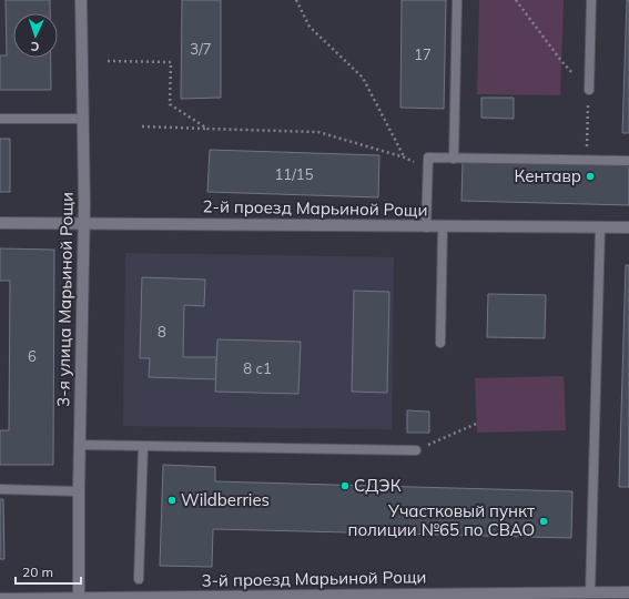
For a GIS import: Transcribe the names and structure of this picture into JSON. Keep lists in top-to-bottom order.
{
  "streets": {
    "street": ["2-й проезд Марьиной Рощи", "3-я улица Марьиной Рощи", "3-й проезд Марьиной Рощи"]
  },
  "crossings": [
    ["2-й проезд Марьиной Рощи", "3-я улица Марьиной Рощи"],
    ["3-я улица Марьиной Рощи", "3-й проезд Марьиной Рощи"]
  ],
  "places": [
    "Кентавр",
    "СДЭК",
    "Wildberries",
    "Участковый пункт полиции №65 по СВАО"
  ],
  "house_numbers": [
    "3/7",
    "17",
    "11/15",
    "8",
    "6",
    "8 с1"
  ],
  "scale_bar": "20 m",
  "north": "bottom"
}
